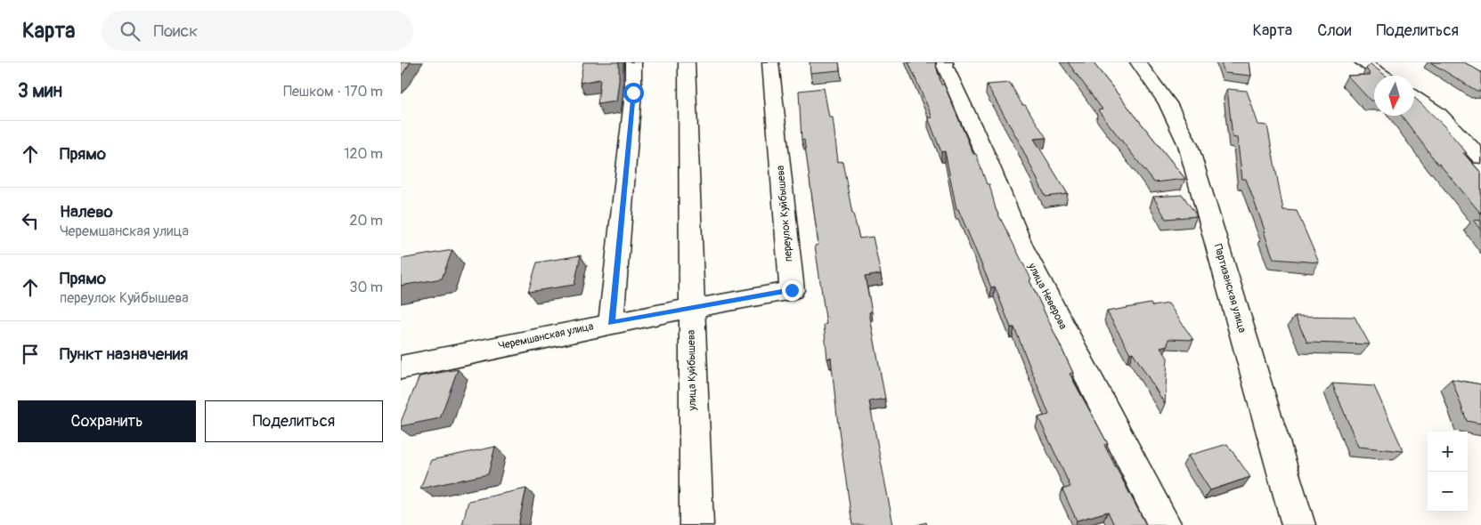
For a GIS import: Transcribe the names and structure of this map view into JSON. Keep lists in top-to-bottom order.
{
  "streets": {
    "street": [
      "переулок Куйбышева",
      "Партизанская улица",
      "улица Неверова",
      "Черемшанская улица",
      "улица Куйбышева"
    ]
  },
  "crossings": [
    ["переулок Куйбышева", "Черемшанская улица"],
    ["переулок Куйбышева", "улица Куйбышева"],
    ["Черемшанская улица", "улица Куйбышева"]
  ],
  "north": "bottom",
  "page": {
    "header": "Карта",
    "search": "Поиск",
    "nav": ["Карта", "Слои", "Поделиться"],
    "heading": ["3 мин", "Пешком · 170 m"],
    "list": [
      ["Прямо", "120 m"],
      ["Налево", "Черемшанская улица", "20 m"],
      ["Прямо", "переулок Куйбышева", "30 m"],
      "Пункт назначения"
    ],
    "buttons": ["Сохранить", "Поделиться"],
    "map_buttons": ["+", "−"]
  }
}
